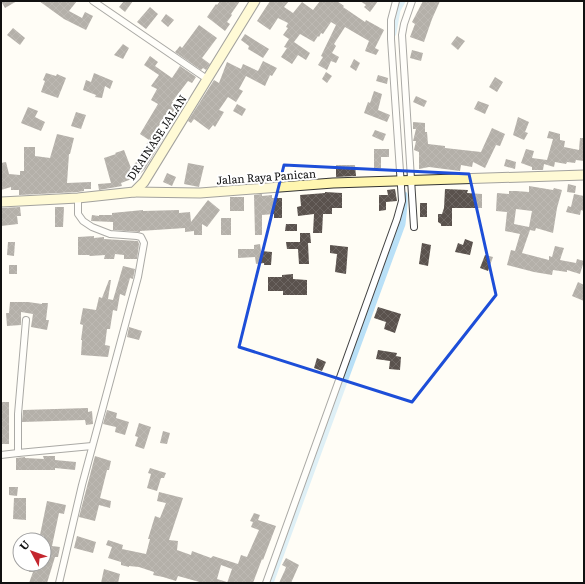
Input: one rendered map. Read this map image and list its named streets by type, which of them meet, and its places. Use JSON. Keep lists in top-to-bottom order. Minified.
{"streets":{"street":["DRAINASE JALAN","Jalan Raya Panican"]},"crossings":[["DRAINASE JALAN","Jalan Raya Panican"]],"north":"top left"}
